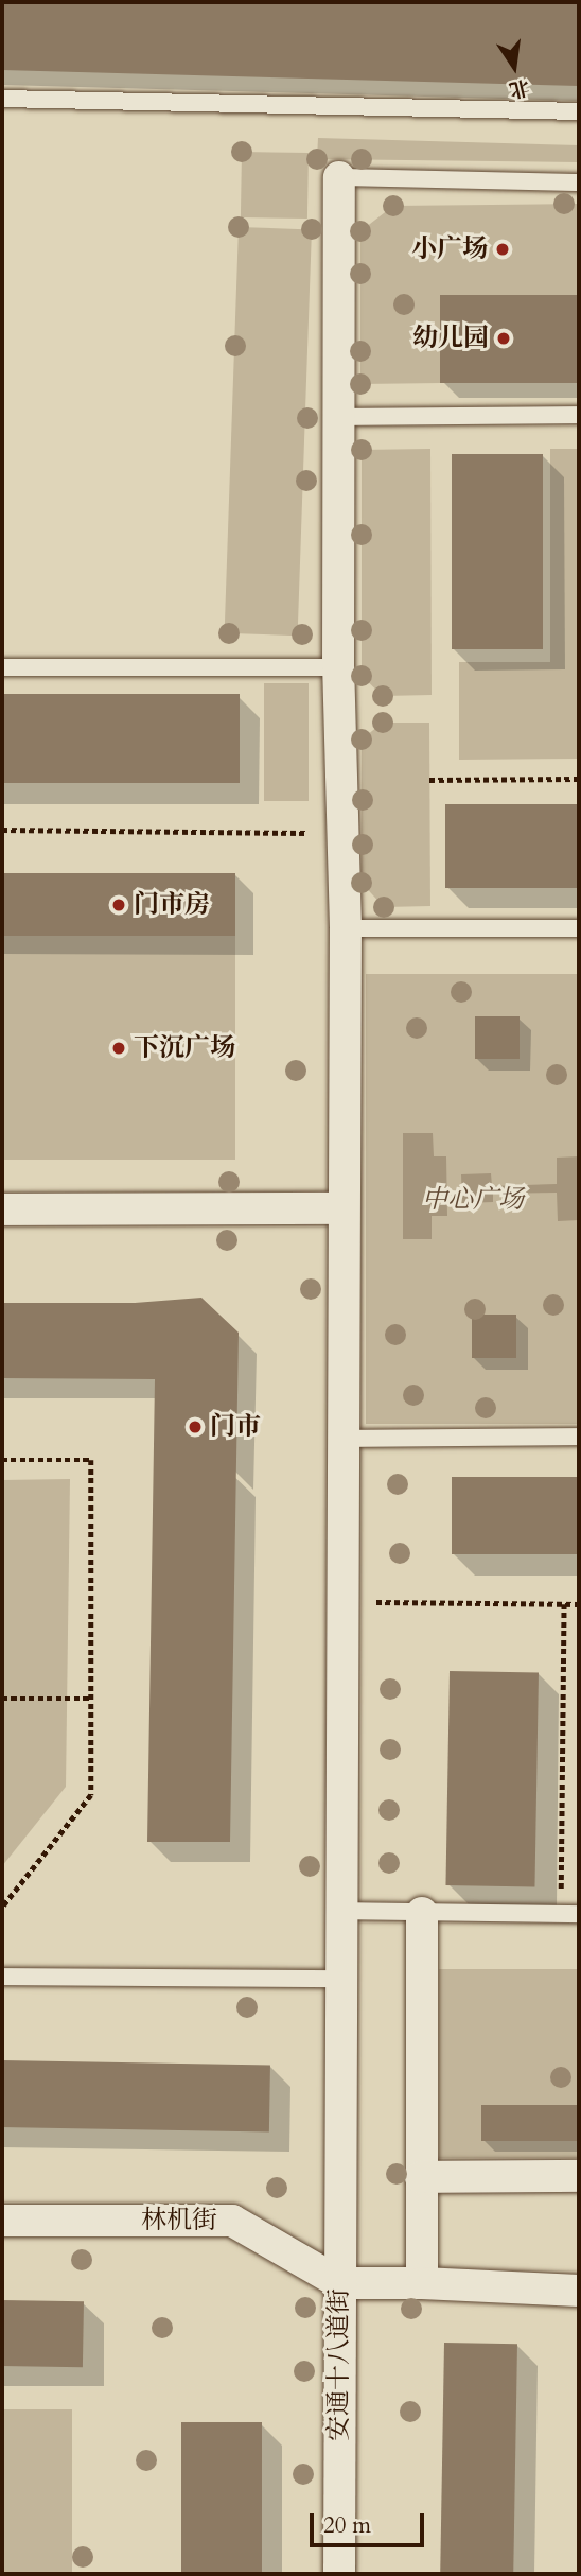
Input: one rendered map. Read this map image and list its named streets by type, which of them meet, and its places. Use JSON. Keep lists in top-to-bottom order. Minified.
{"streets":{"street":["林机街","安通十八道街"]},"crossings":[["林机街","安通十八道街"]],"parks":["中心广场"],"places":["小广场","幼儿园","门市房","下沉广场","门市"],"scale_bar":"20 m","north":"bottom"}
